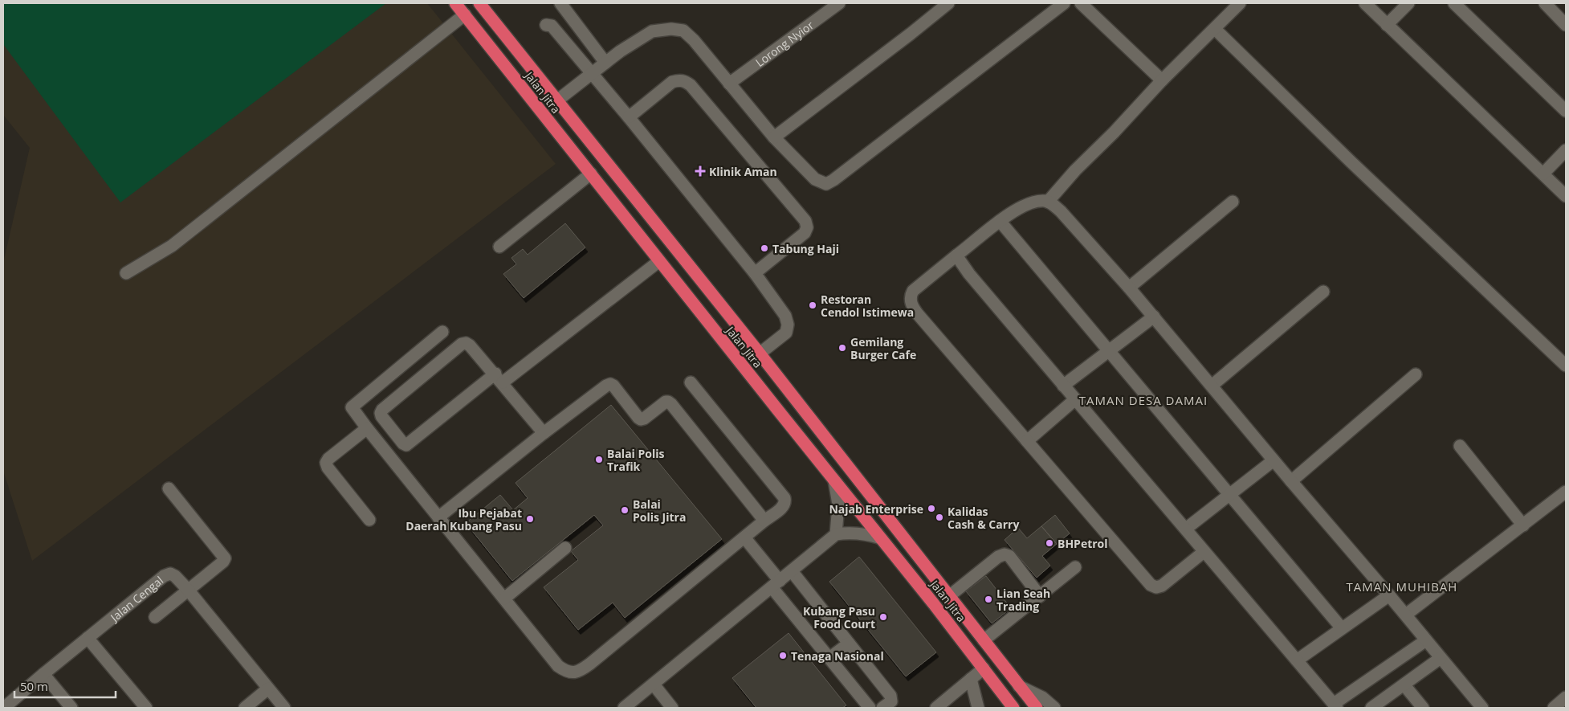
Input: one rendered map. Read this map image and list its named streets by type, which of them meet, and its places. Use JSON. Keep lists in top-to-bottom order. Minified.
{"streets":{"highway":["Jalan Jitra"],"street":["Lorong Nyior","Jalan Cengal"]},"districts":["TAMAN DESA DAMAI","TAMAN MUHIBAH"],"places":{"health":["Klinik Aman"],"other":["Tabung Haji","Restoran Cendol Istimewa","Gemilang Burger Cafe","Balai Polis Trafik","Najab Enterprise","Balai Polis Jitra","Kalidas Cash & Carry","Ibu Pejabat Daerah Kubang Pasu","BHPetrol","Lian Seah Trading","Kubang Pasu Food Court","Tenaga Nasional"]},"scale_bar":"50 m"}
